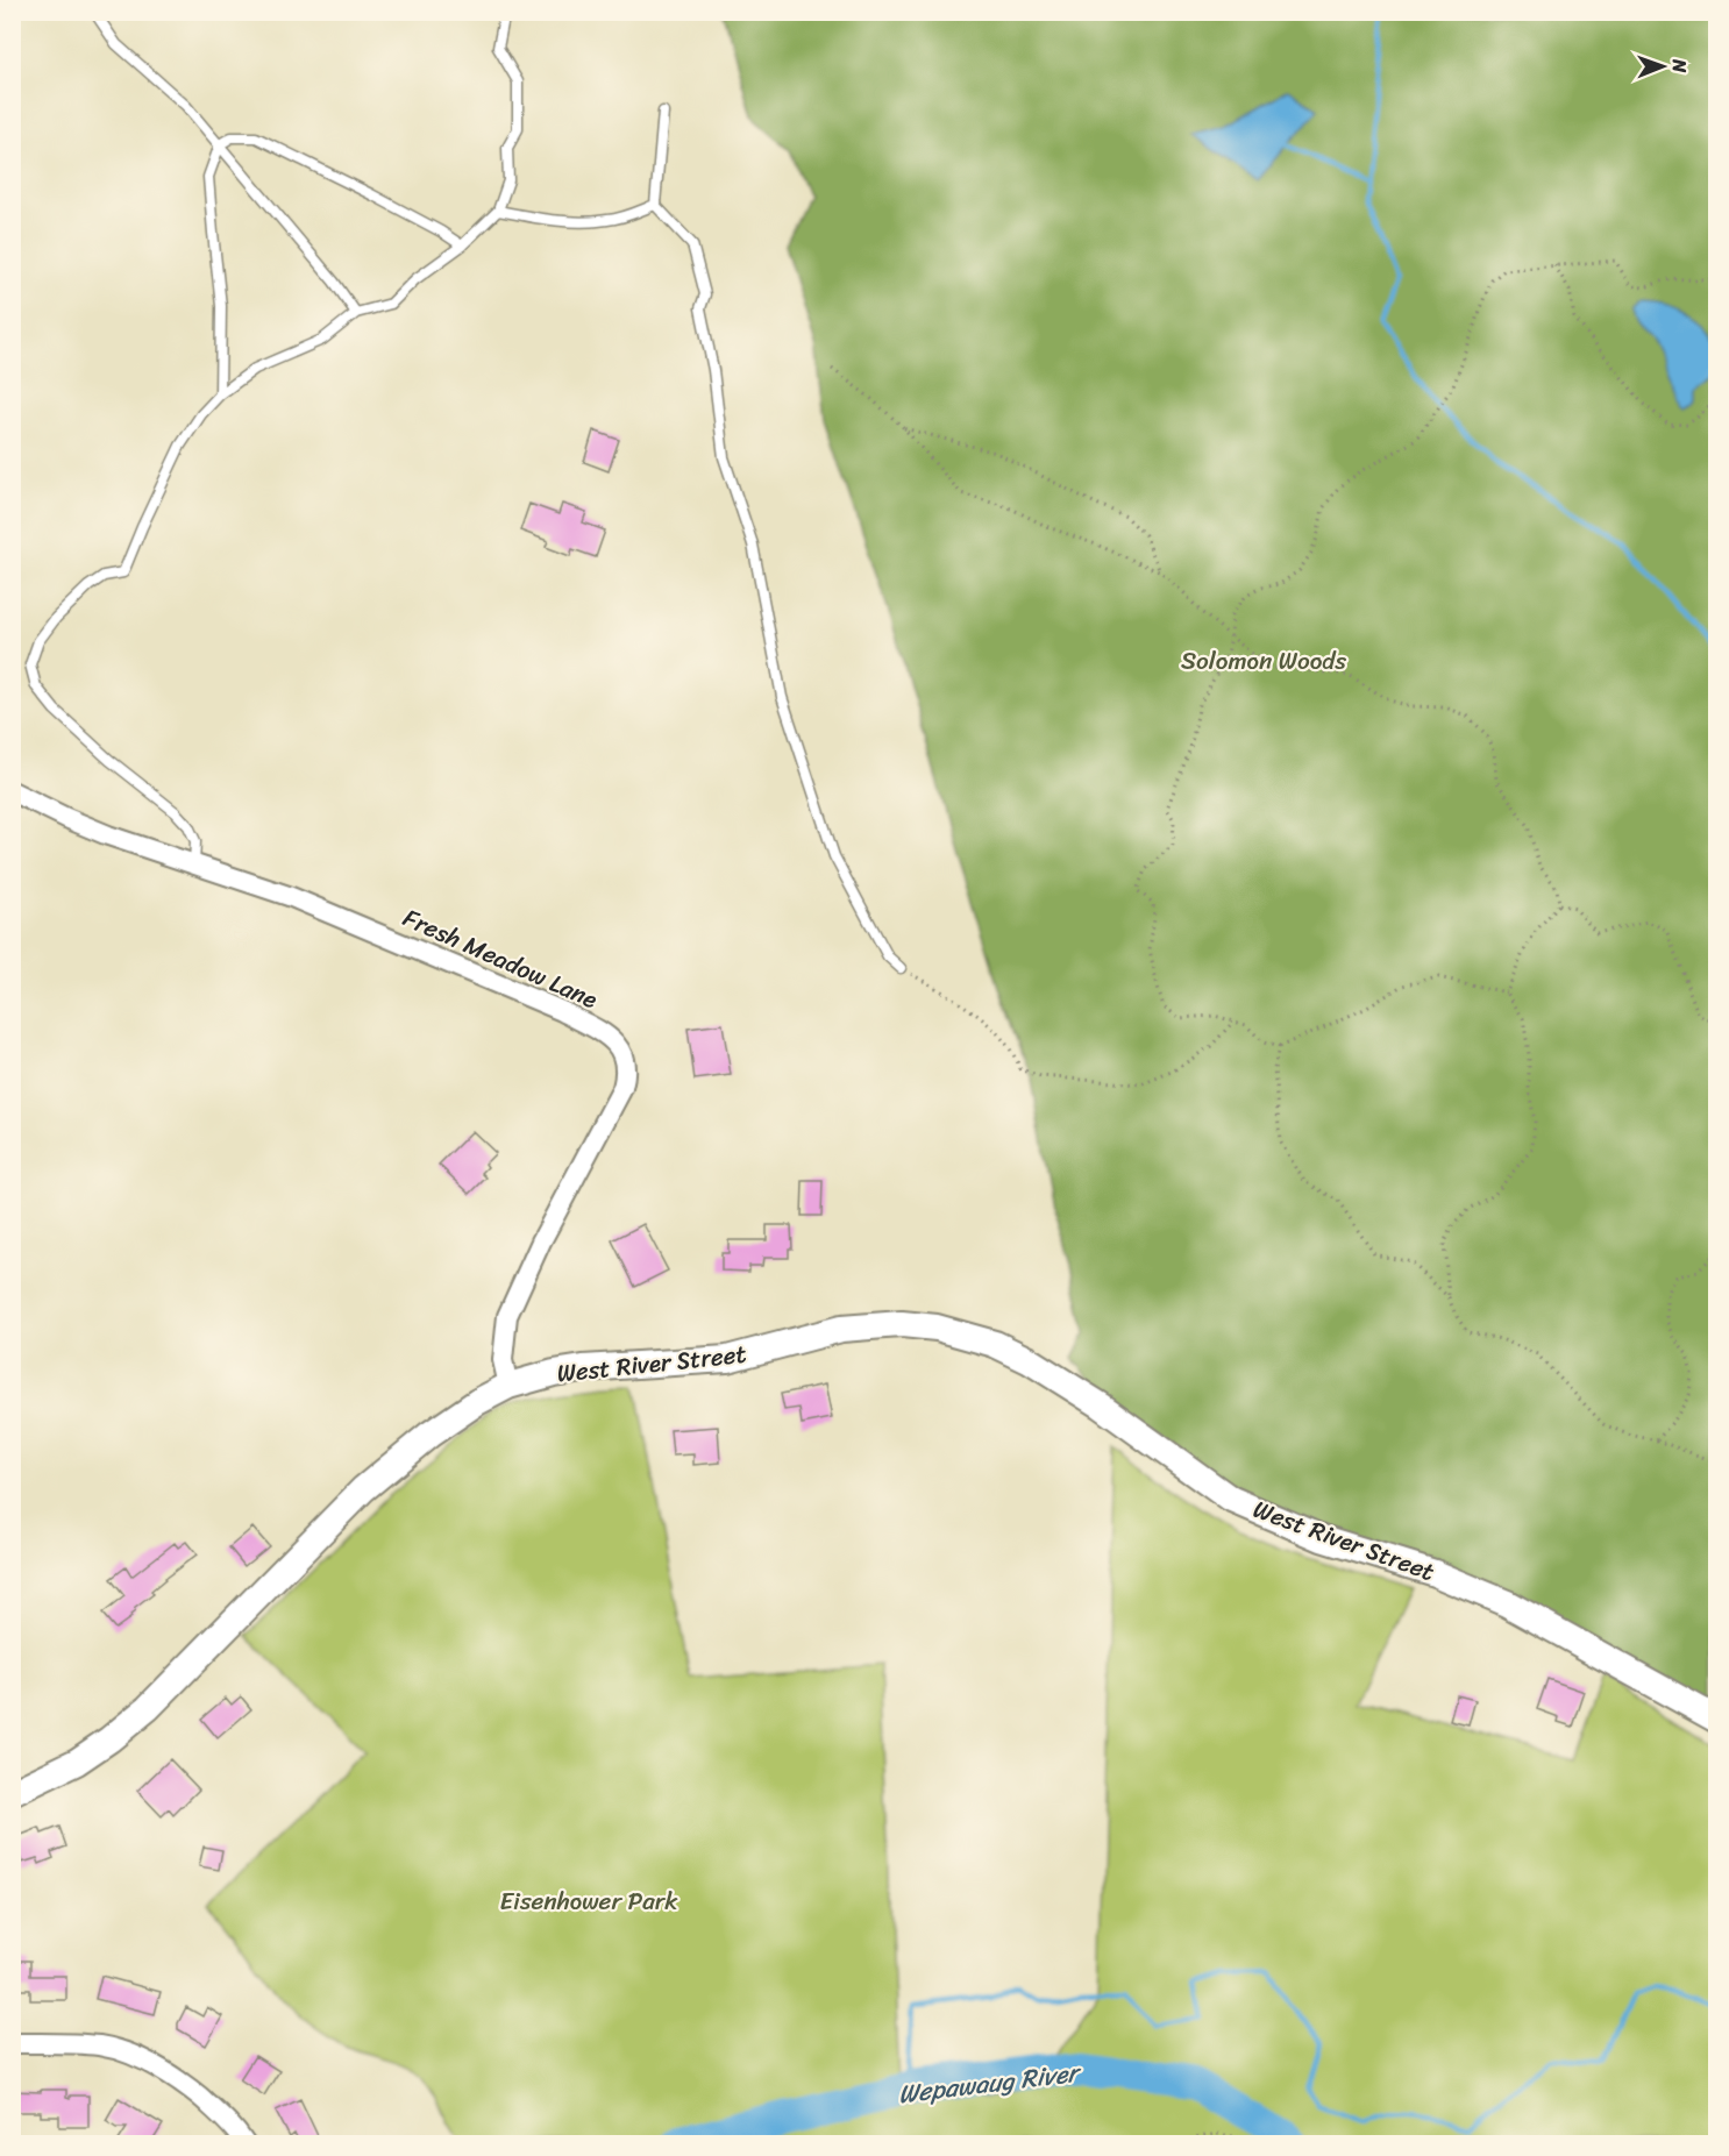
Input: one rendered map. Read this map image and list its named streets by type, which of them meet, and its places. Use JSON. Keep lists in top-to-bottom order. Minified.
{"streets":{"street":["Fresh Meadow Lane","West River Street"]},"crossings":[["Fresh Meadow Lane","West River Street"]],"water":["Wepawaug River"],"parks":["Solomon Woods","Eisenhower Park"],"north":"right"}
